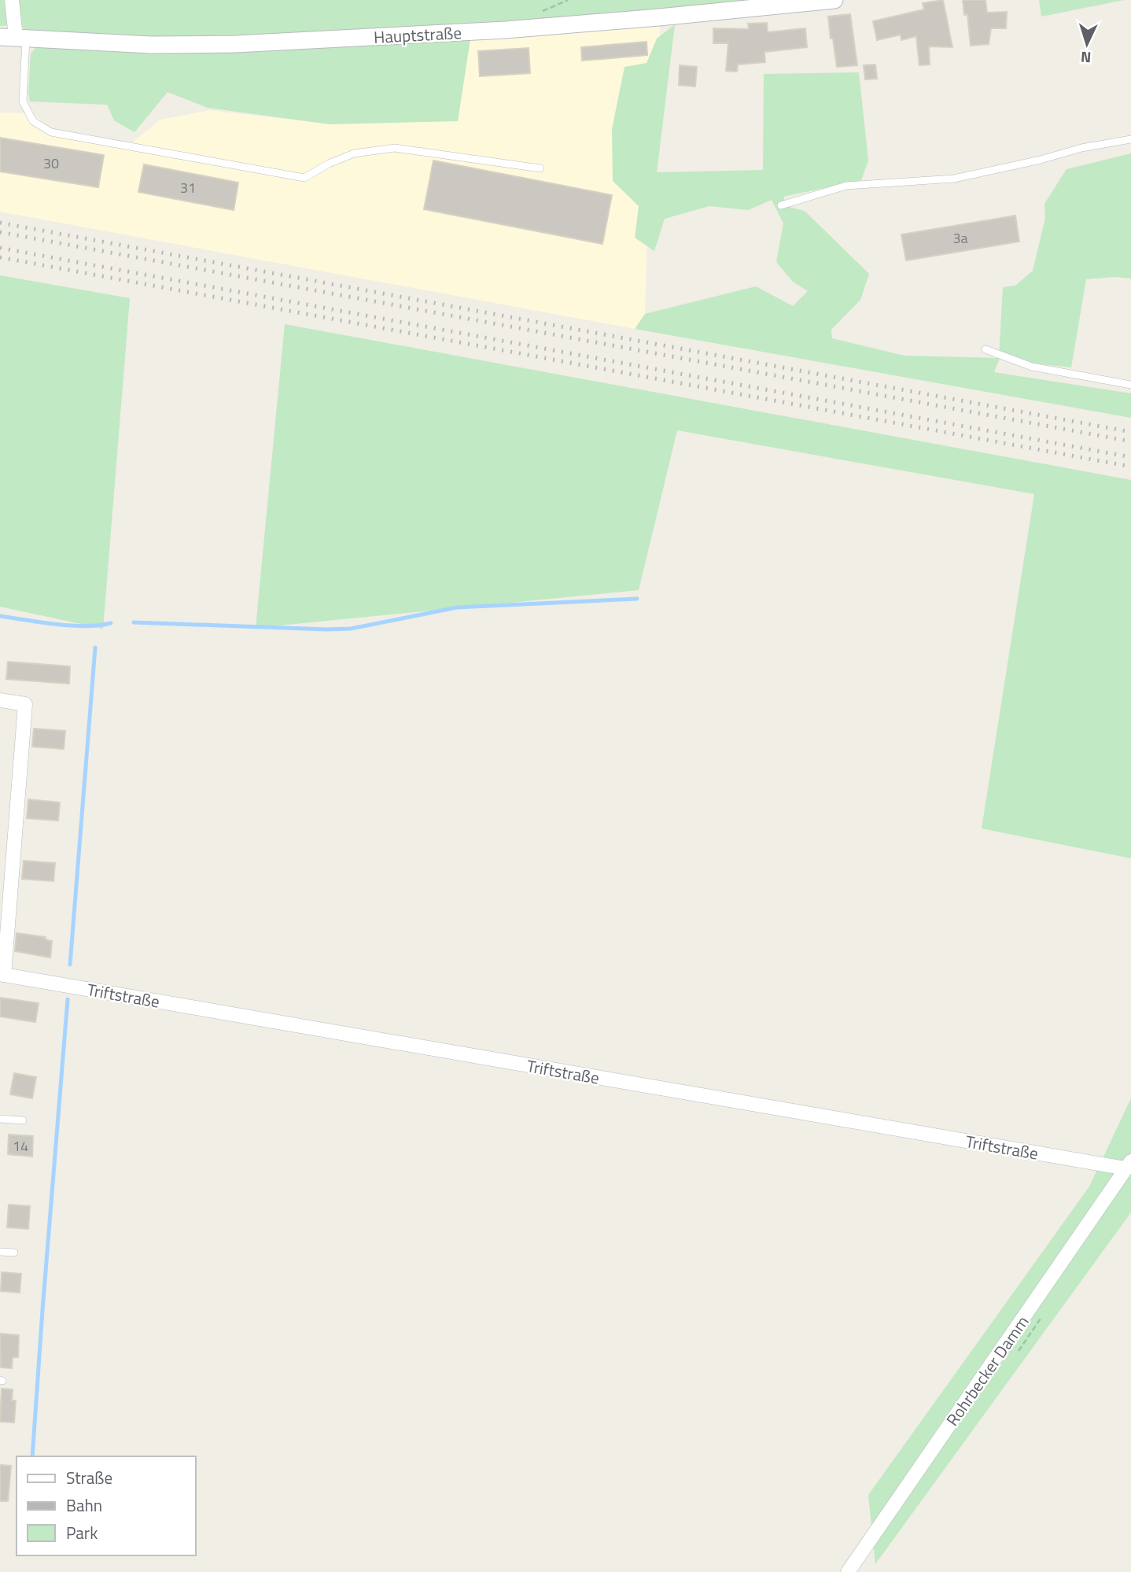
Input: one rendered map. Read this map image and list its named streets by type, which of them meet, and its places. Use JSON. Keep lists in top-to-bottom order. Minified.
{"streets":{"street":["Hauptstraße","Triftstraße","Rohrbecker Damm"]},"crossings":[["Triftstraße","Rohrbecker Damm"]],"house_numbers":["30","31","3a","14"],"legend":["Straße","Bahn","Park"],"north":"bottom"}
